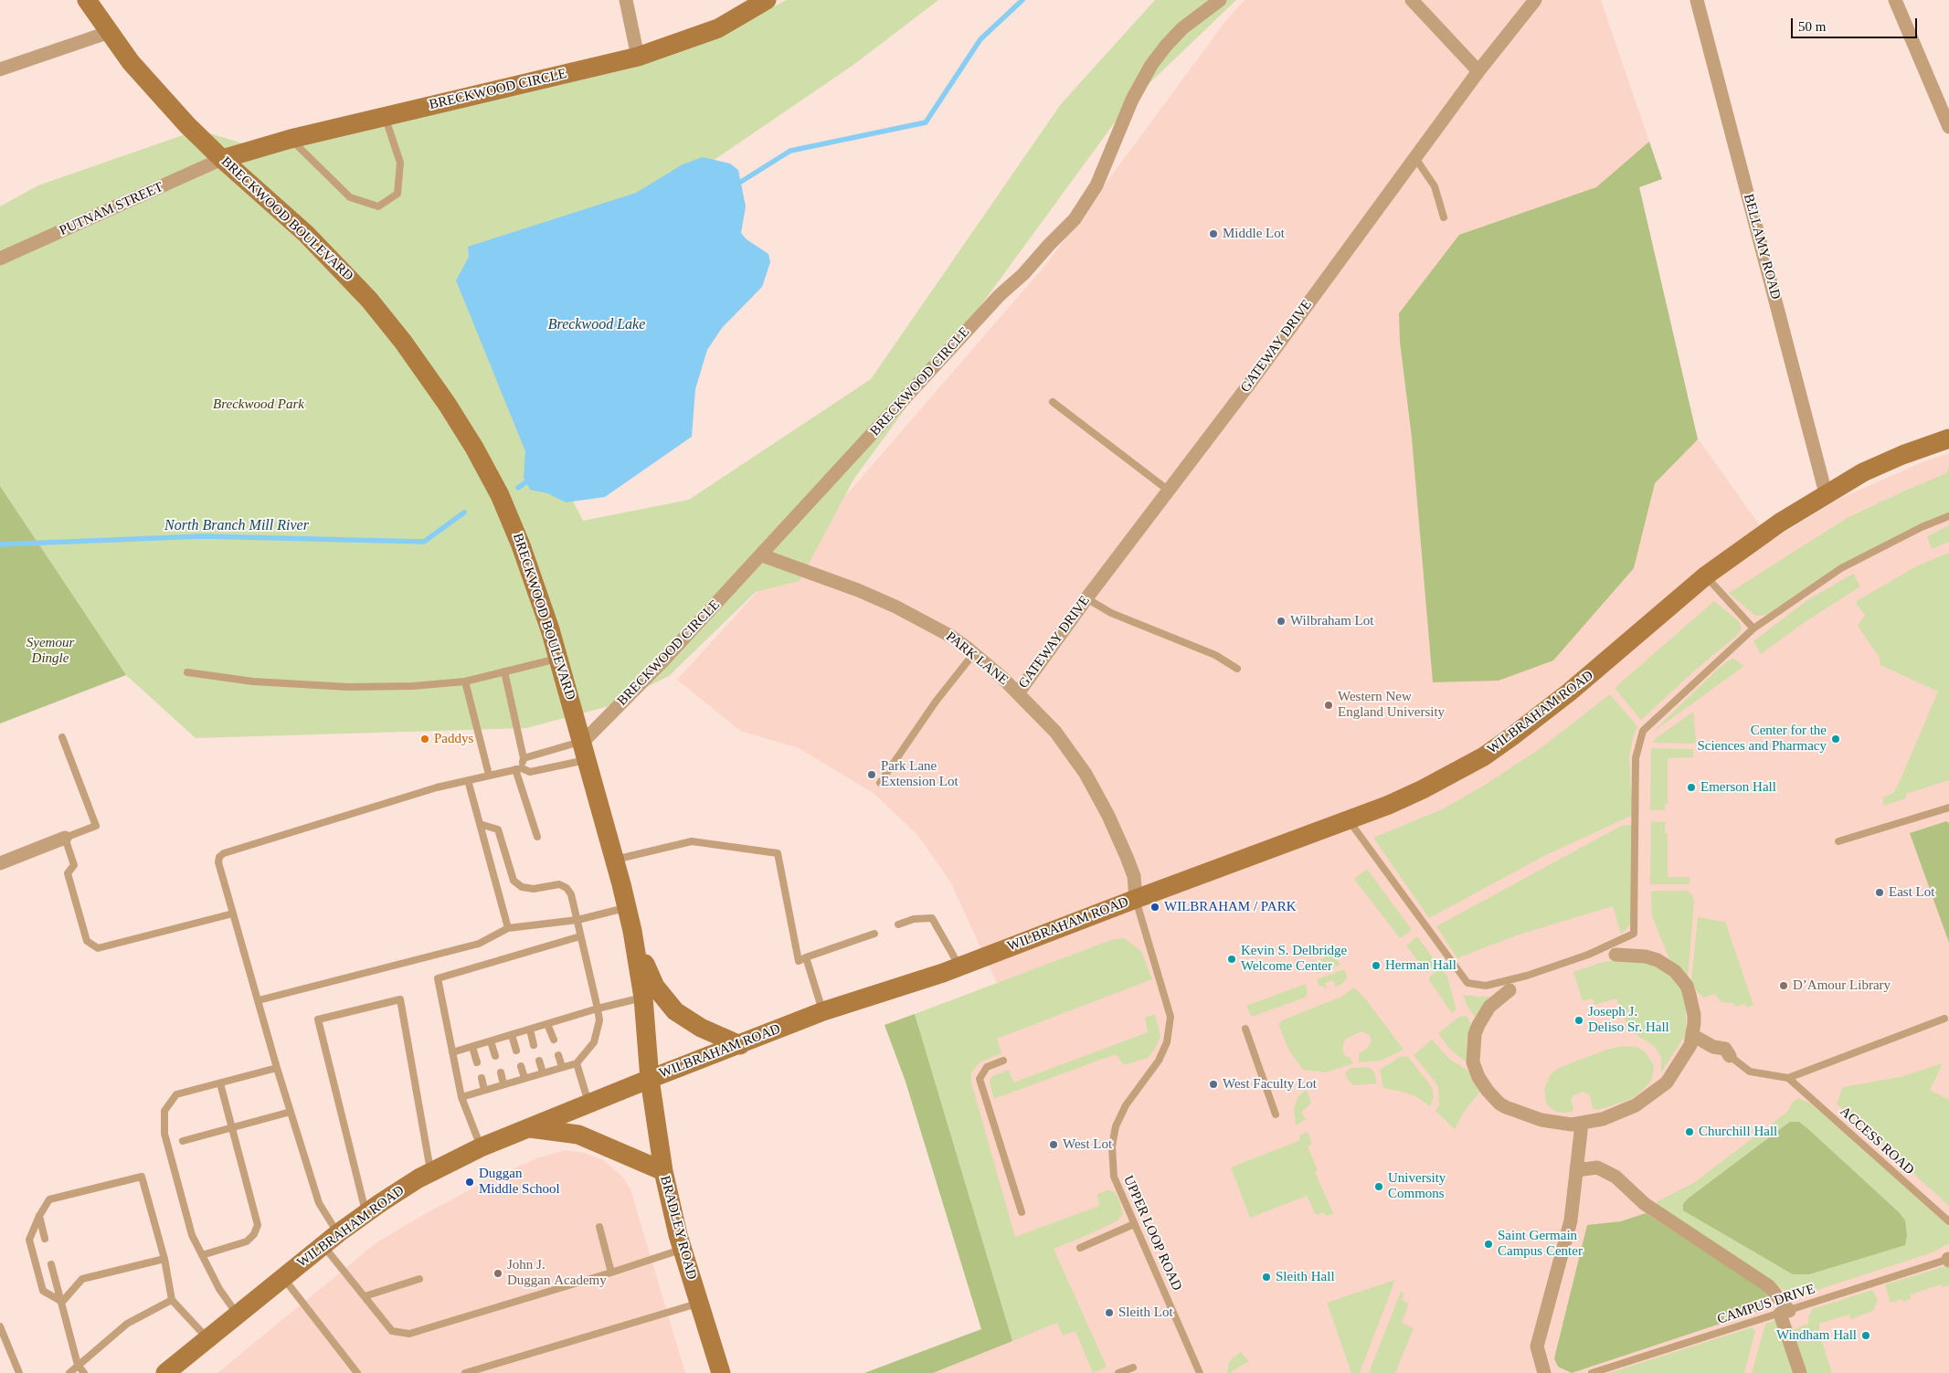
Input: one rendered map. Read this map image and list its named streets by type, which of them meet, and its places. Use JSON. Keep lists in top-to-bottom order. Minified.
{"streets":{"main road":["BRECKWOOD CIRCLE","BRECKWOOD BOULEVARD","WILBRAHAM ROAD","BRADLEY ROAD"],"street":["PUTNAM STREET","BELLAMY ROAD","GATEWAY DRIVE","PARK LANE"],"lane":["ACCESS ROAD","UPPER LOOP ROAD","CAMPUS DRIVE"]},"crossings":[["BRECKWOOD CIRCLE","PUTNAM STREET"],["BRECKWOOD CIRCLE","BRECKWOOD BOULEVARD"],["BRECKWOOD CIRCLE","PARK LANE"],["PUTNAM STREET","BRECKWOOD BOULEVARD"],["BRECKWOOD BOULEVARD","WILBRAHAM ROAD"],["BRECKWOOD BOULEVARD","BRADLEY ROAD"],["BELLAMY ROAD","WILBRAHAM ROAD"],["GATEWAY DRIVE","PARK LANE"],["PARK LANE","WILBRAHAM ROAD"],["PARK LANE","UPPER LOOP ROAD"],["WILBRAHAM ROAD","BRADLEY ROAD"],["WILBRAHAM ROAD","UPPER LOOP ROAD"]],"water":["Breckwood Lake","North Branch Mill River"],"parks":["Breckwood Park","Syemour Dingle"],"places":["Middle Lot","Wilbraham Lot","Western New England University","Paddys","Center for the Sciences and Pharmacy","Park Lane Extension Lot","Emerson Hall","East Lot","WILBRAHAM / PARK","Kevin S. Delbridge Welcome Center","Herman Hall","D’Amour Library","Joseph J. Deliso Sr. Hall","West Faculty Lot","Churchill Hall","West Lot","Duggan Middle School","University Commons","Saint Germain Campus Center","John J. Duggan Academy","Sleith Hall","Sleith Lot","Windham Hall"],"scale_bar":"50 m"}
